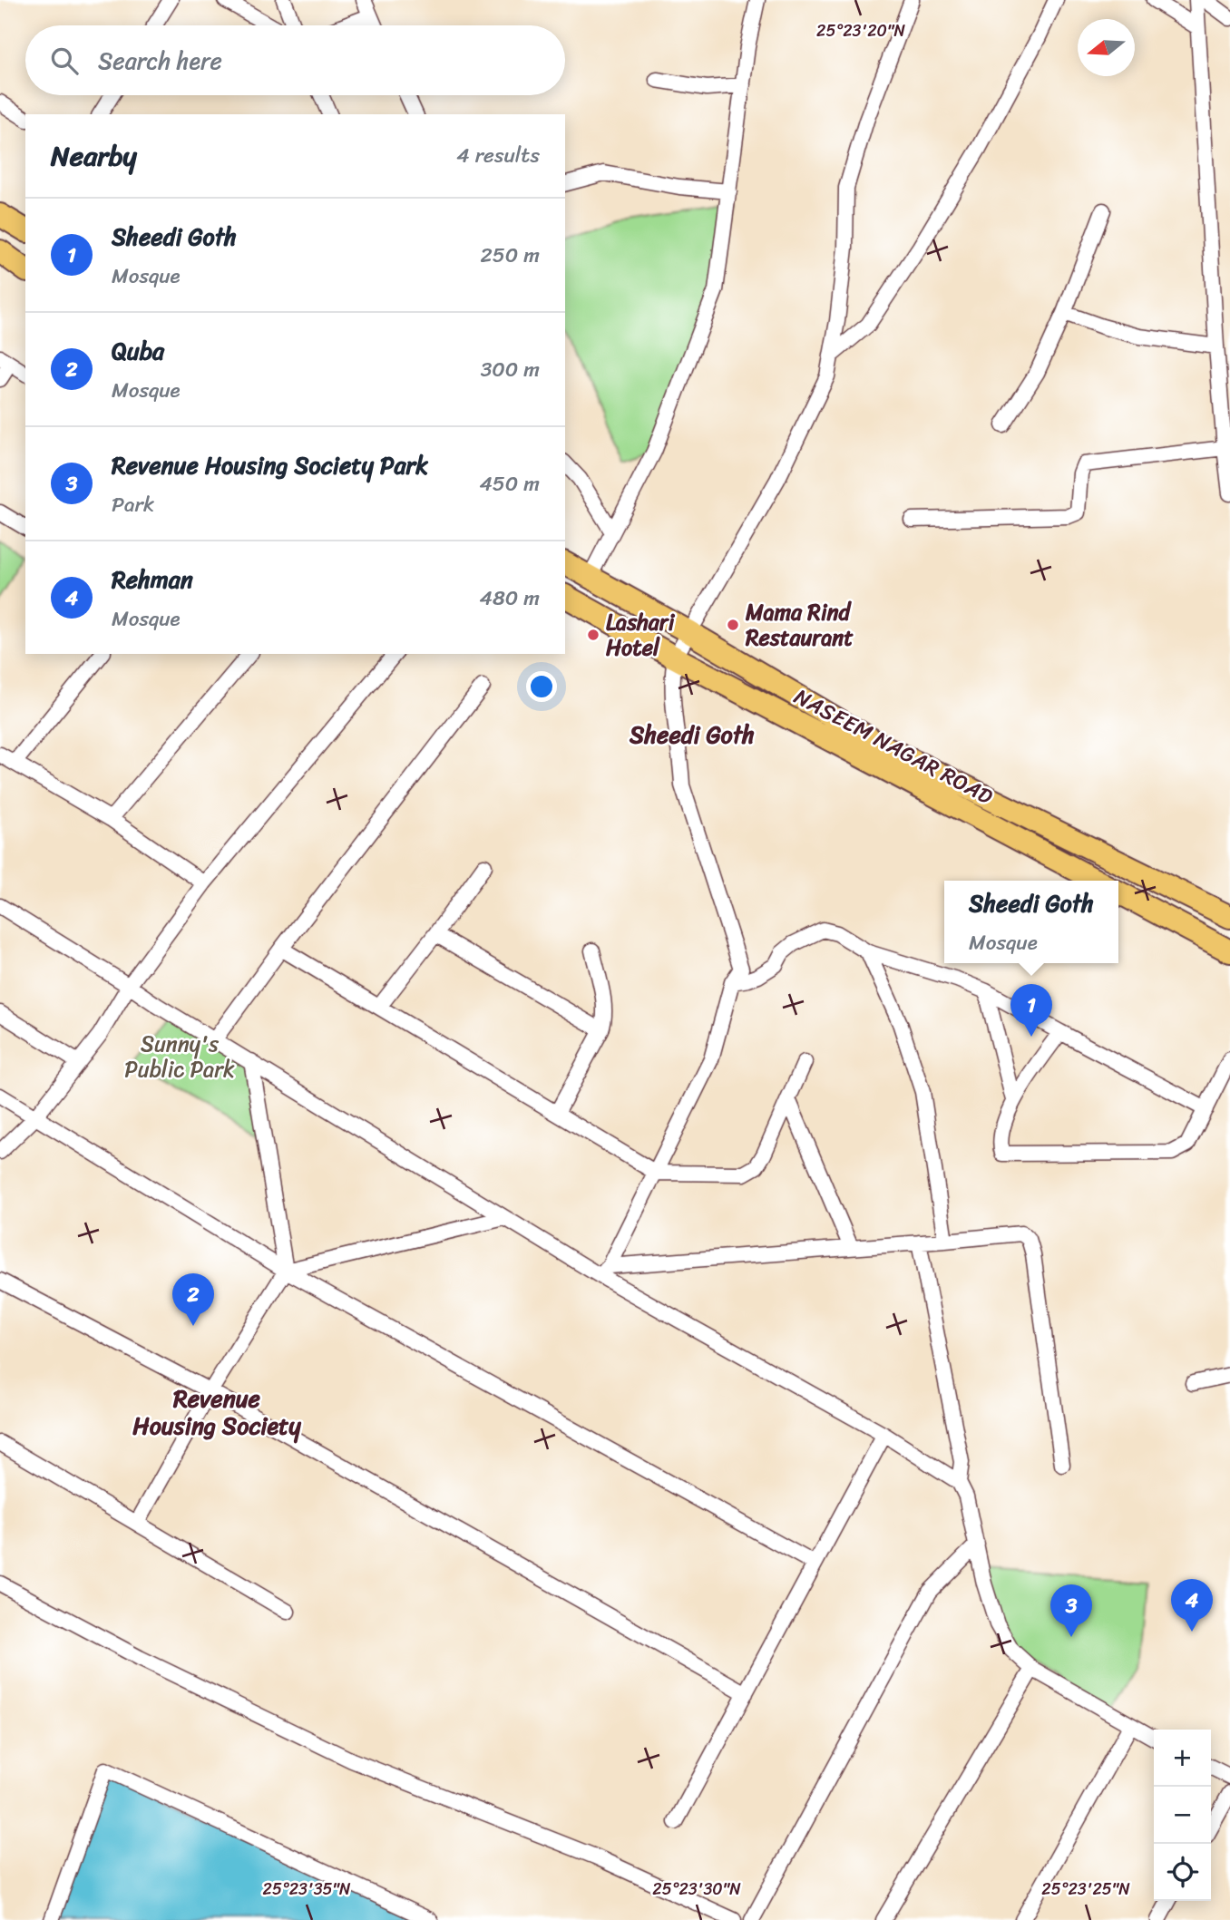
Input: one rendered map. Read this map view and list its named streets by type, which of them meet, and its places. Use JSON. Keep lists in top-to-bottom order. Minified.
{"streets":{"main road":["NASEEM NAGAR ROAD"]},"districts":["Sheedi Goth","Revenue Housing Society"],"parks":["Sunny's Public Park"],"places":["Mama Rind Restaurant","Lashari Hotel"],"north":"left","page":{"search":"Search here","heading":["Nearby","4 results"],"list":[{"mark":"1","name":"Sheedi Goth","note":"Mosque","value":"250 m"},{"mark":"2","name":"Quba","note":"Mosque","value":"300 m"},{"mark":"3","name":"Revenue Housing Society Park","note":"Park","value":"450 m"},{"mark":"4","name":"Rehman","note":"Mosque","value":"480 m"}],"popup":["Sheedi Goth","Mosque"],"pins":["1","2","4","3"],"map_buttons":["+","−"]},"coordinates":["25°23'20\"N","25°23'35\"N","25°23'30\"N","25°23'25\"N"]}
